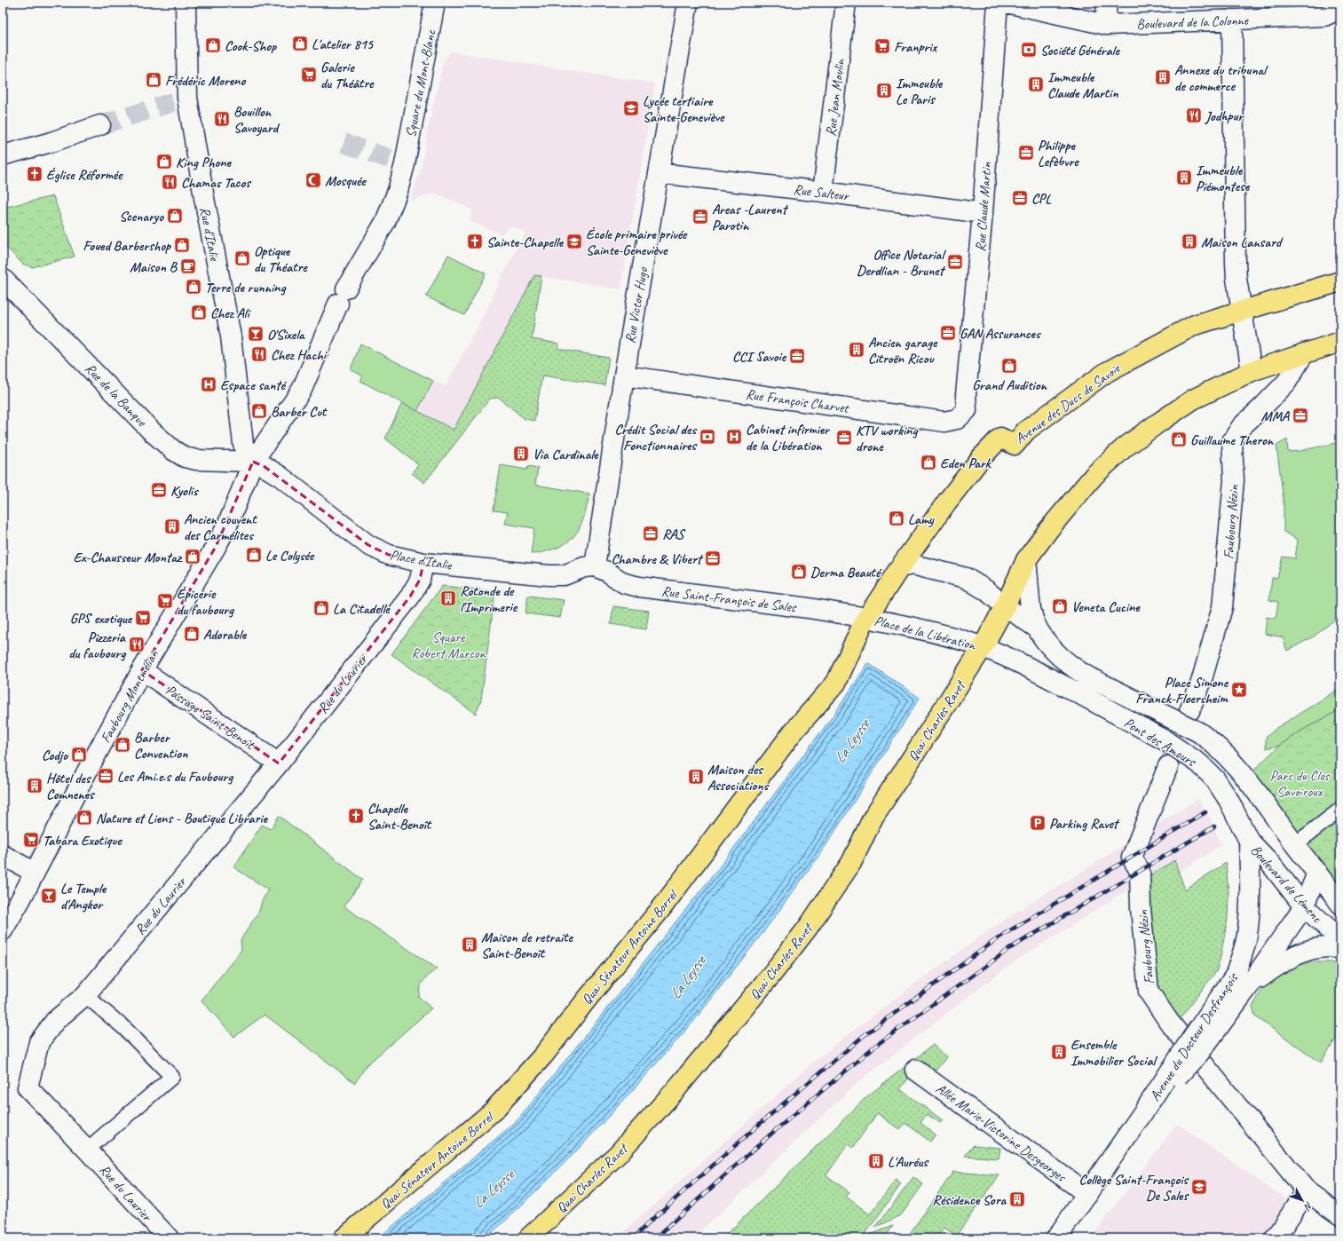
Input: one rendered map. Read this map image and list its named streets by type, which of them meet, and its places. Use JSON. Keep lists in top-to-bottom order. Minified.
{"streets":{"main road":["Avenue des Ducs de Savoie","Quai Charles Ravet","Quai Sénateur Antoine Borrel"],"street":["Boulevard de la Colonne","Square du Mont-Blanc","Rue Jean Moulin","Rue Salteur","Rue Claude Martin","Rue d'Italie","Rue Victor Hugo","Rue de la Banque","Rue François Charvet","Faubourg Nézin","Place d'Italie","Rue Saint-François de Sales","Place de la Libération","Rue du Laurier","Faubourg Montmélian","Passage Saint-Benoît","Pont des Amours","Boulevard de Lémenc","Avenue du Docteur Desfrançois","Allée Marie-Victorine Desgeorges"]},"crossings":[["Square du Mont-Blanc","Faubourg Montmélian"],["Rue Jean Moulin","Rue Salteur"],["Rue Salteur","Rue Claude Martin"],["Rue Salteur","Rue Victor Hugo"],["Rue Claude Martin","Rue François Charvet"],["Rue d'Italie","Rue de la Banque"],["Rue d'Italie","Place d'Italie"],["Rue d'Italie","Faubourg Montmélian"],["Rue Victor Hugo","Rue François Charvet"],["Rue Victor Hugo","Place d'Italie"],["Rue Victor Hugo","Rue Saint-François de Sales"],["Rue de la Banque","Place d'Italie"],["Rue de la Banque","Faubourg Montmélian"],["Avenue des Ducs de Savoie","Rue Saint-François de Sales"],["Avenue des Ducs de Savoie","Place de la Libération"],["Avenue des Ducs de Savoie","Quai Sénateur Antoine Borrel"],["Place d'Italie","Rue Saint-François de Sales"],["Place d'Italie","Rue du Laurier"],["Place d'Italie","Faubourg Montmélian"],["Rue Saint-François de Sales","Place de la Libération"],["Rue Saint-François de Sales","Quai Sénateur Antoine Borrel"],["Place de la Libération","Quai Charles Ravet"],["Place de la Libération","Pont des Amours"],["Place de la Libération","Quai Sénateur Antoine Borrel"],["Rue du Laurier","Passage Saint-Benoît"],["Faubourg Montmélian","Passage Saint-Benoît"],["Quai Charles Ravet","Pont des Amours"],["Pont des Amours","Boulevard de Lémenc"],["Pont des Amours","Avenue du Docteur Desfrançois"],["Boulevard de Lémenc","Avenue du Docteur Desfrançois"],["Avenue du Docteur Desfrançois","Allée Marie-Victorine Desgeorges"]],"water":["La Leysse"],"parks":["Square Robert Marcon","Parc du Clos Savoiroux"],"places":{"shop":["L'atelier 815","Cook-Shop","Frédéric Moreno","King Phone","Scenaryo","Foued Barbershop","Optique du Théatre","Terre de running","Chez Ali","Grand Audition","Barber Cut","Guillaume Theron","Eden Park","Lamy","Le Colysée","Ex-Chausseur Montaz","Derma Beauté","Veneta Cucine","La Citadelle","Adorable","Barber Convention","Codjo","Nature et Liens - Boutique Librarie"],"supermarket":["Franprix","Galerie du Théâtre","Épicerie du faubourg","GPS exotique","Tabara Exotique"],"bank":["Société Générale","Crédit Social des Fonctionnaires"],"building":["Annexe du tribunal de commerce","Immeuble Claude Martin","Immeuble Le Paris","Immeuble Piémontese","Maison Lansard","Ancien garage Citroën Ricou","Via Cardinale","Ancien couvent des Carmélites","Rotonde de l'Imprimerie","Maison des Associations","Hôtel des Comnenes","Maison de retraite Saint-Benoît","Ensemble Immobilier Social","L'Auréus","Résidence Sora"],"school or university":["Lycée tertiaire Sainte-Geneviève","École primaire privée Sainte-Geneviève","Collège Saint-François De Sales"],"restaurant":["Jodhpur","Bouillon Savoyard","Chamas Tacos","Chez Hachi","Pizzeria du faubourg"],"office":["Philippe Lefèbvre","CPL","Areas -Laurent Parotin","Office Notarial Derdlian - Brunet","GAN Assurances","CCI Savoie","MMA","KTV working drone","Kyolis","RAS","Chambre & Vibert","Les Ami.e.s du Faubourg"],"church":["Église Réformée","Sainte-Chapelle","Chapelle Saint-Benoît"],"mosque":["Mosquée"],"cafe":["Maison B"],"bar":["O'Sixela","Le Temple d'Angkor"],"hospital":["Espace santé","Cabinet infirmier de la Libération"],"place":["Place Simone Franck-Floersheim"],"parking":["Parking Ravet"]},"north":"bottom right"}
